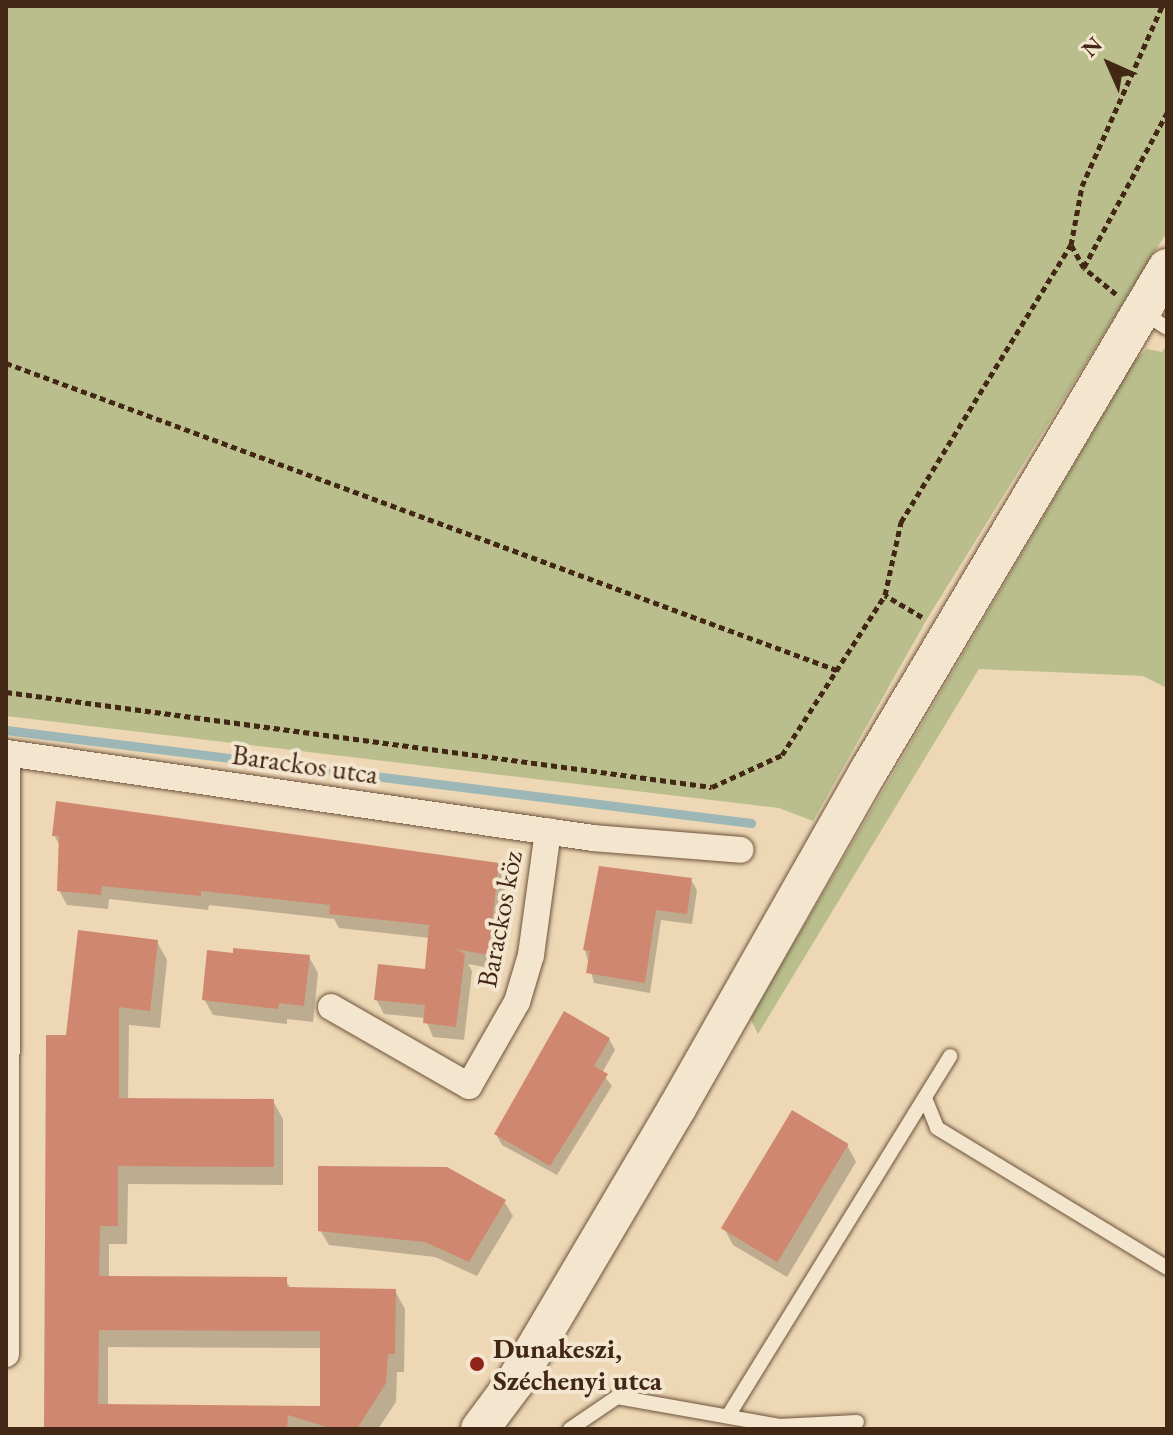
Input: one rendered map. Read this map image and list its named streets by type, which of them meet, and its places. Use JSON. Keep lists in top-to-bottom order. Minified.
{"streets":{"street":["Barackos utca","Barackos köz"]},"crossings":[["Barackos utca","Barackos köz"]],"places":["Dunakeszi, Széchenyi utca"],"north":"top left"}
